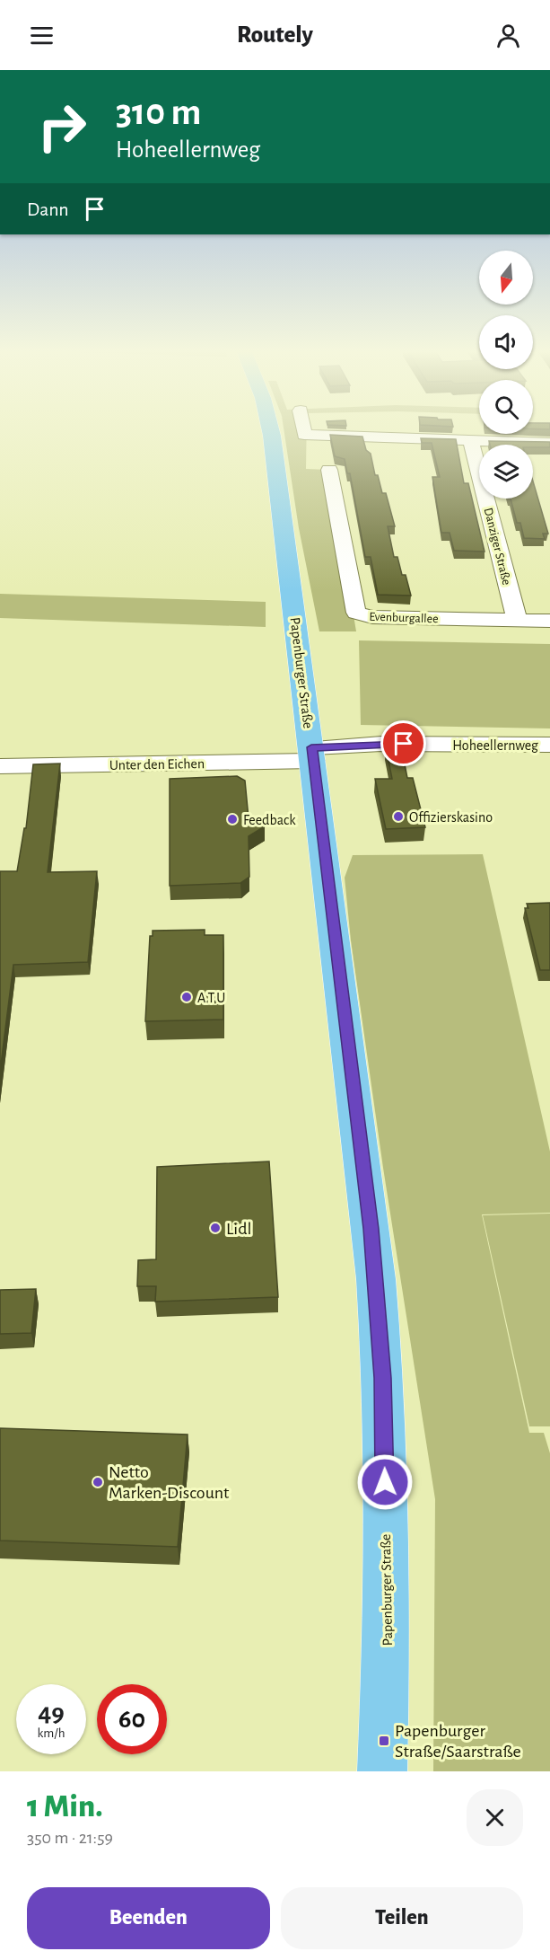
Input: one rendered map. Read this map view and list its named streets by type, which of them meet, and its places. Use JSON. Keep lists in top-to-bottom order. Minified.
{"streets":{"main road":["Papenburger Straße"],"street":["Danziger Straße","Evenburgallee","Hoheellernweg","Unter den Eichen"]},"crossings":[["Danziger Straße","Evenburgallee"],["Papenburger Straße","Hoheellernweg"],["Papenburger Straße","Unter den Eichen"],["Hoheellernweg","Unter den Eichen"]],"places":{"other":["Offizierskasino","Feedback","A.T.U","Lidl","Netto Marken-Discount"],"transit":["Papenburger Straße/Saarstraße"]},"north":"bottom","page":{"header":"Routely","turn":["310 m","Hoheellernweg"],"then":"Dann","speed":"49 km/h","limit":"60","heading":["1 Min.","350 m · 21:59"],"buttons":["Beenden","Teilen"]}}
